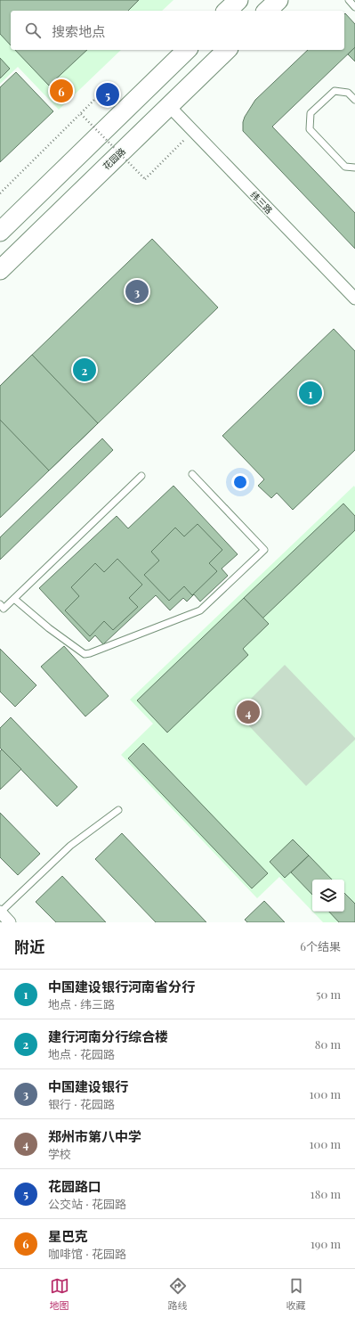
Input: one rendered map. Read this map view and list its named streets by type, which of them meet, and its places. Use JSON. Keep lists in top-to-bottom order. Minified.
{"streets":{"main road":["花园路"],"street":["纬三路"]},"crossings":[["花园路","纬三路"]],"page":{"search":"搜索地点","pins":["6","5","3","2","1","4"],"heading":["附近","6个结果"],"list":[{"mark":"1","name":"中国建设银行河南省分行","note":"地点 · 纬三路","value":"50 m"},{"mark":"2","name":"建行河南分行综合楼","note":"地点 · 花园路","value":"80 m"},{"mark":"3","name":"中国建设银行","note":"银行 · 花园路","value":"100 m"},{"mark":"4","name":"郑州市第八中学","note":"学校","value":"100 m"},{"mark":"5","name":"花园路口","note":"公交站 · 花园路","value":"180 m"},{"mark":"6","name":"星巴克","note":"咖啡馆 · 花园路","value":"190 m"}],"nav":["地图","路线","收藏"]}}
